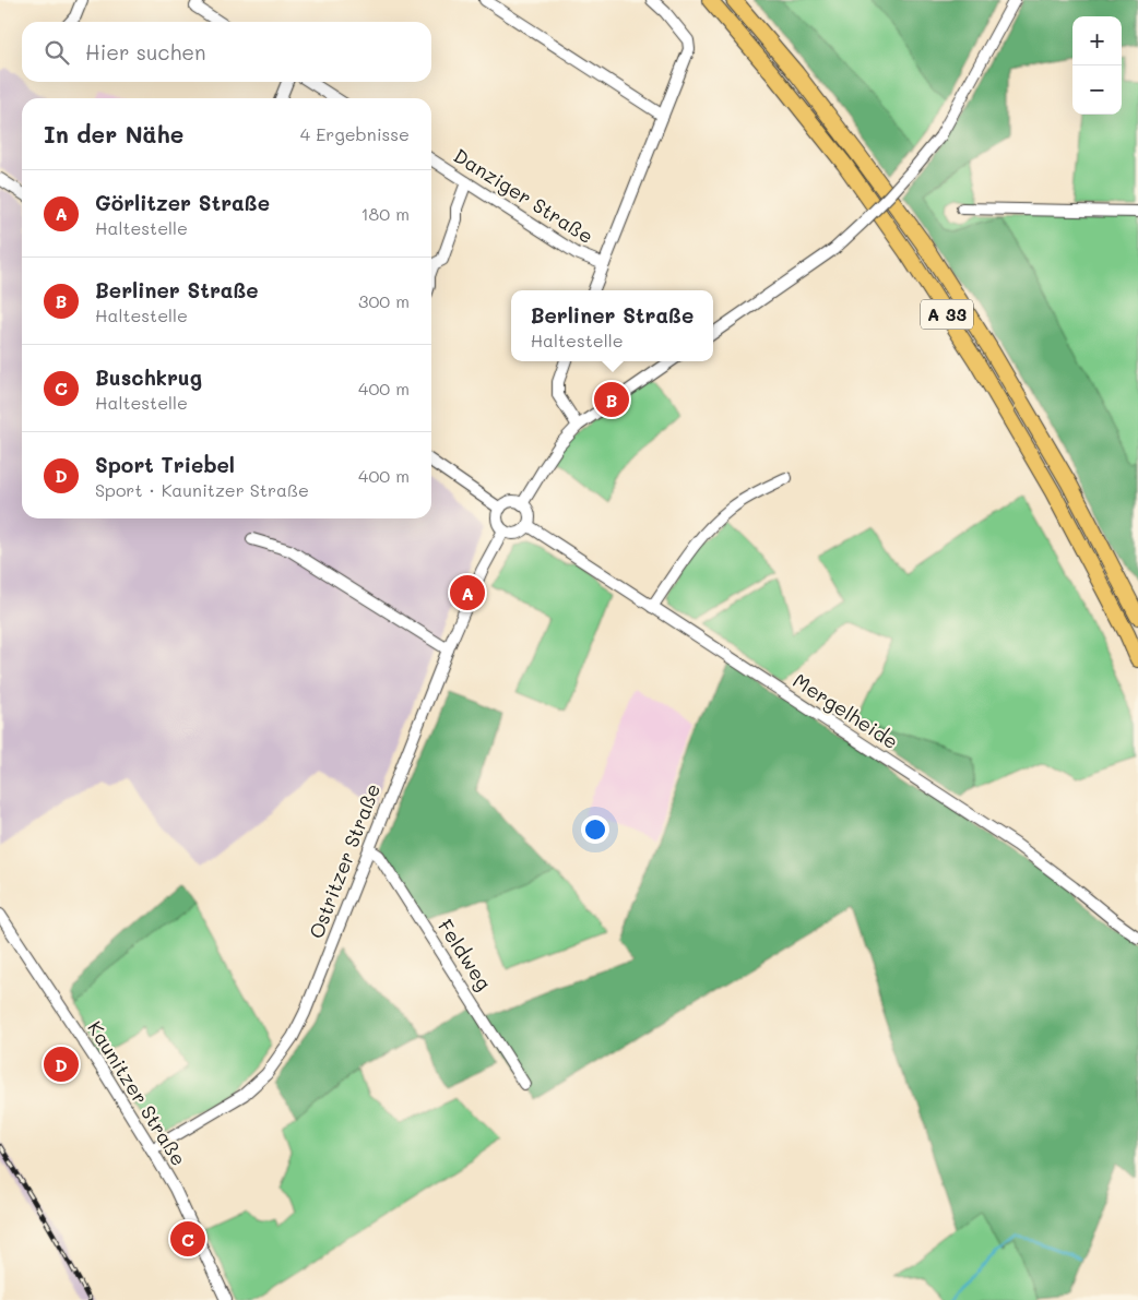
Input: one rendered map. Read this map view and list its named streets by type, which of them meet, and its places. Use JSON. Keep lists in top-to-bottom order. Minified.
{"streets":{"highway":["A 33"],"street":["Danziger Straße","Mergelheide","Ostritzer Straße","Feldweg","Kaunitzer Straße"]},"crossings":[["Mergelheide","Ostritzer Straße"],["Ostritzer Straße","Feldweg"],["Ostritzer Straße","Kaunitzer Straße"]],"page":{"map_buttons":["+","−"],"search":"Hier suchen","heading":["In der Nähe","4 Ergebnisse"],"list":[{"mark":"A","name":"Görlitzer Straße","note":"Haltestelle","value":"180 m"},{"mark":"B","name":"Berliner Straße","note":"Haltestelle","value":"300 m"},{"mark":"C","name":"Buschkrug","note":"Haltestelle","value":"400 m"},{"mark":"D","name":"Sport Triebel","note":"Sport · Kaunitzer Straße","value":"400 m"}],"popup":["Berliner Straße","Haltestelle"],"pins":["B","A","D","C"]}}
